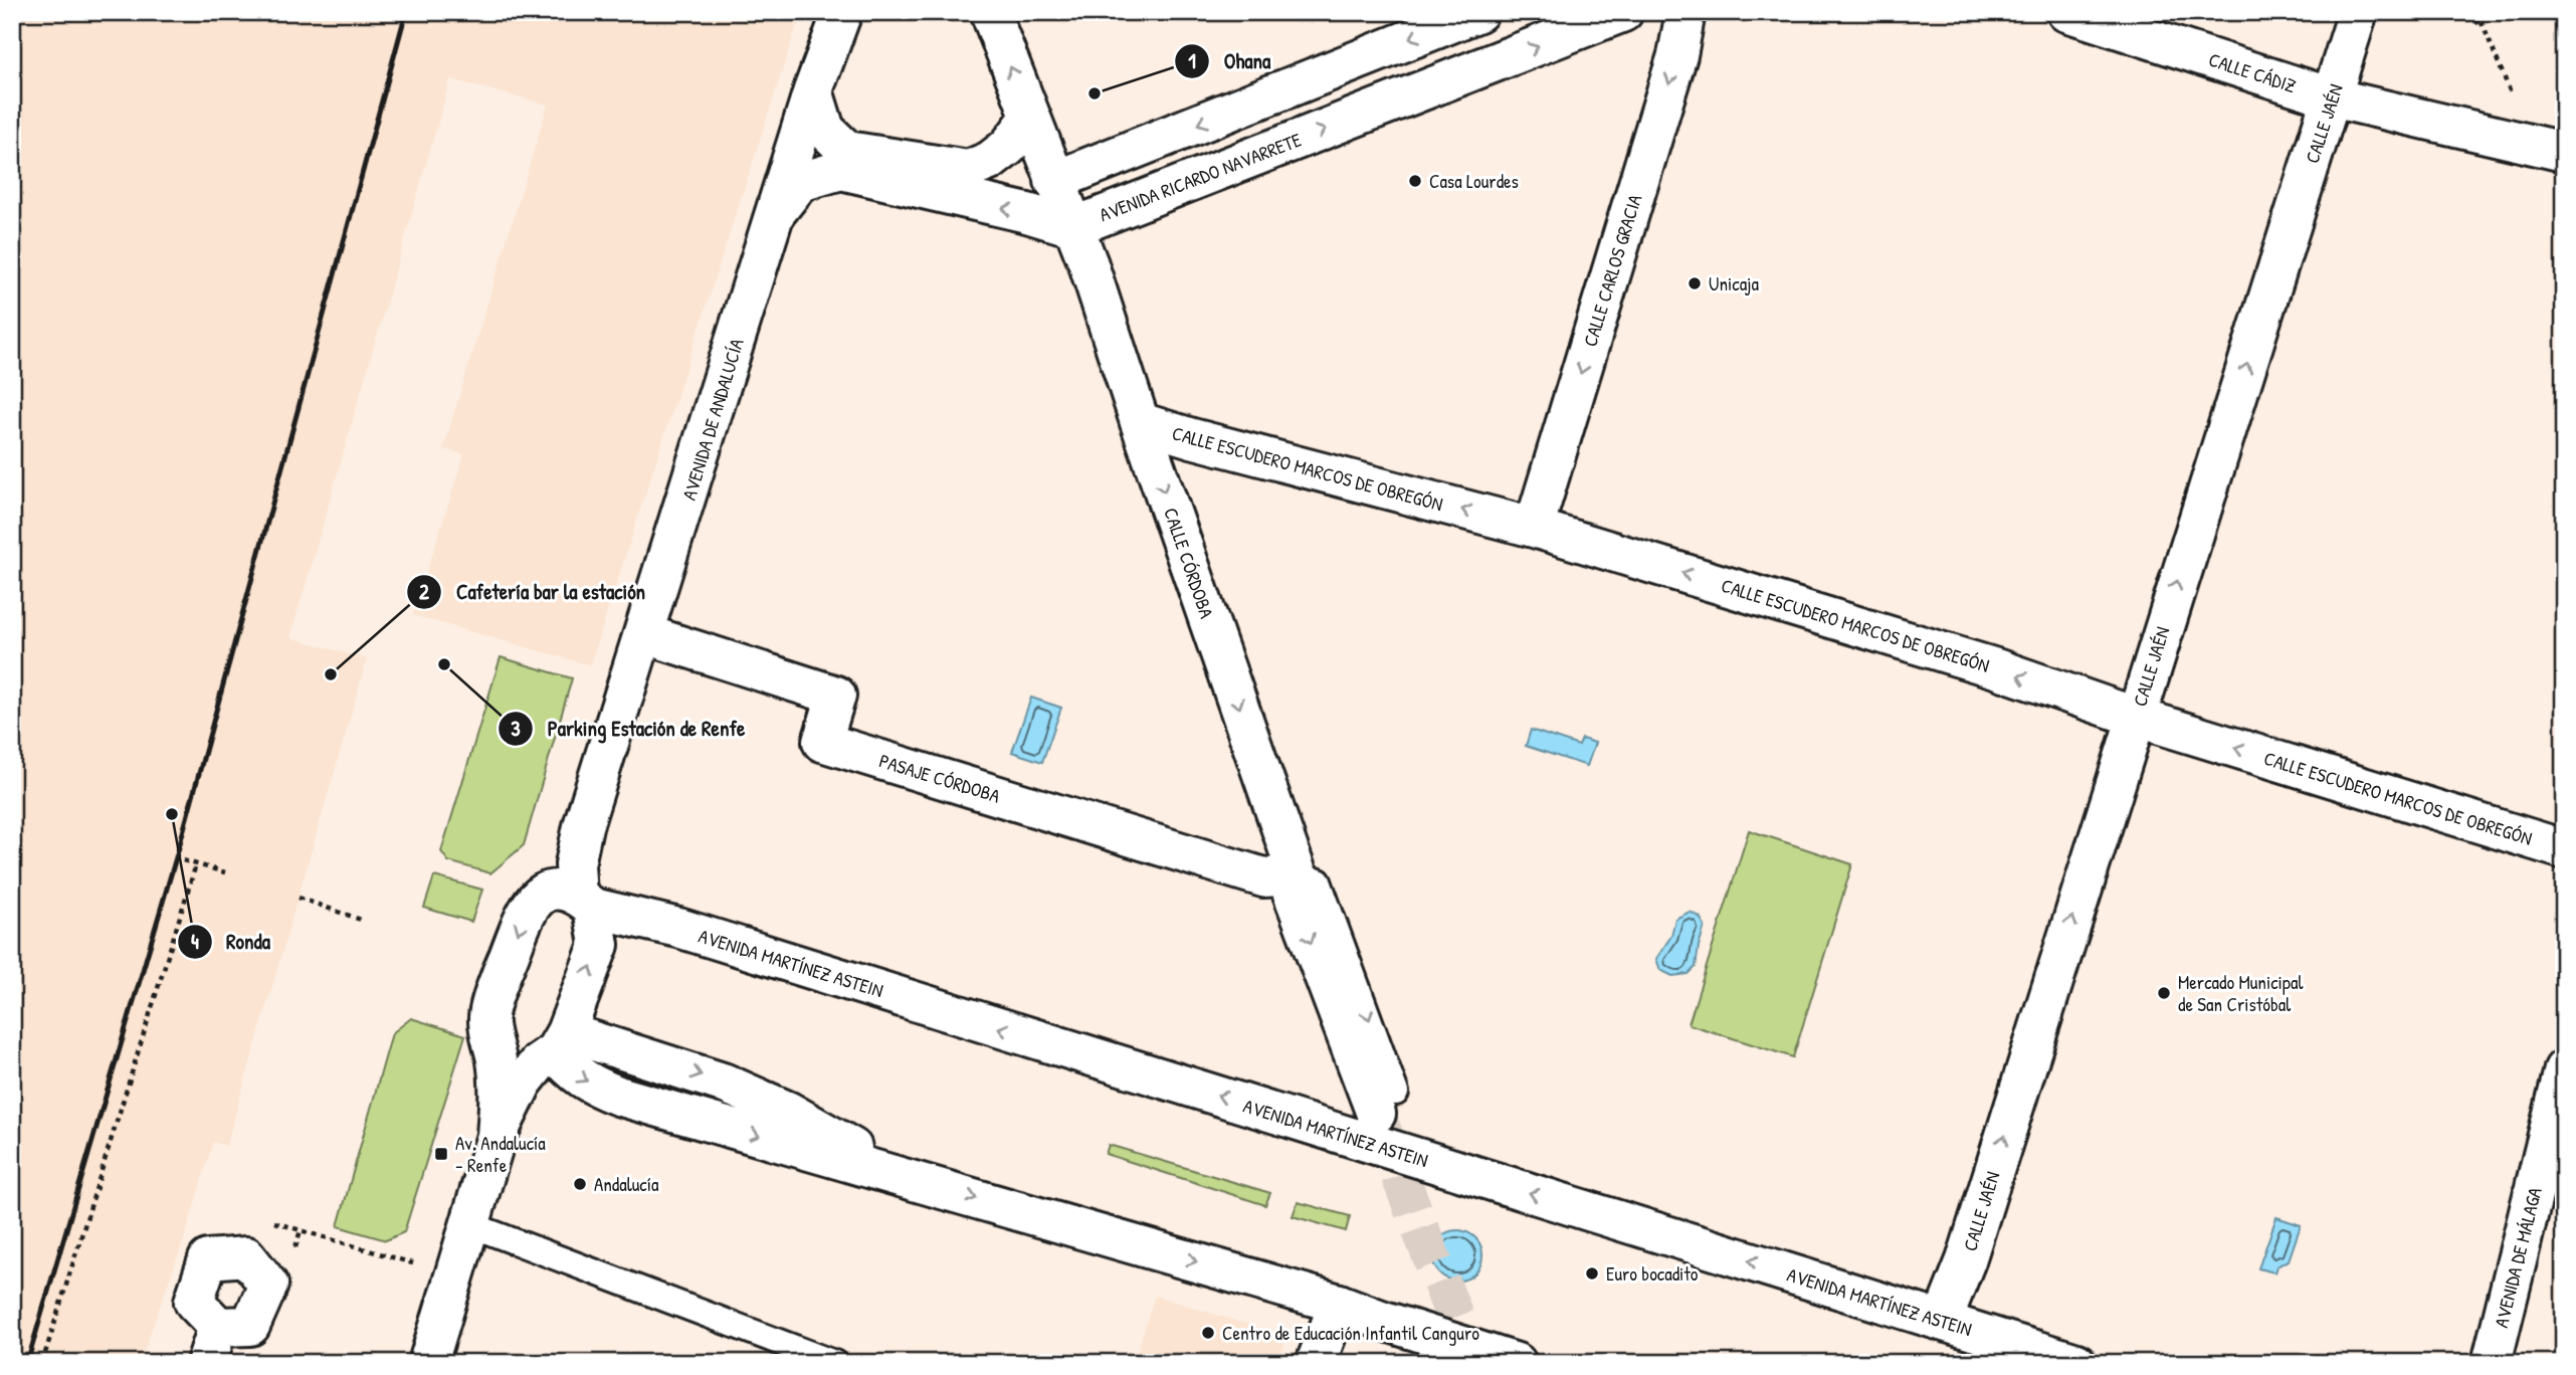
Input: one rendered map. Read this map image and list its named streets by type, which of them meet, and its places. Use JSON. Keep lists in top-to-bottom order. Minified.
{"streets":{"street":["CALLE CÁDIZ","CALLE JAÉN","AVENIDA RICARDO NAVARRETE","CALLE CARLOS GRACIA","AVENIDA DE ANDALUCÍA","CALLE ESCUDERO MARCOS DE OBREGÓN","CALLE CÓRDOBA","PASAJE CÓRDOBA","AVENIDA MARTÍNEZ ASTEIN","AVENIDA DE MÁLAGA"]},"crossings":[["CALLE CÁDIZ","CALLE JAÉN"],["CALLE JAÉN","CALLE ESCUDERO MARCOS DE OBREGÓN"],["CALLE JAÉN","AVENIDA MARTÍNEZ ASTEIN"],["AVENIDA RICARDO NAVARRETE","CALLE CÓRDOBA"],["CALLE CARLOS GRACIA","CALLE ESCUDERO MARCOS DE OBREGÓN"],["AVENIDA DE ANDALUCÍA","PASAJE CÓRDOBA"],["AVENIDA DE ANDALUCÍA","AVENIDA MARTÍNEZ ASTEIN"],["CALLE ESCUDERO MARCOS DE OBREGÓN","CALLE CÓRDOBA"],["CALLE CÓRDOBA","PASAJE CÓRDOBA"]],"one_way":["CALLE JAÉN","CALLE CARLOS GRACIA","CALLE ESCUDERO MARCOS DE OBREGÓN"],"places":{"other":["Ohana","Casa Lourdes","Unicaja","Parking Estación de Renfe","Cafetería bar la estación","Ronda","Mercado Municipal de San Cristóbal","Andalucía","Euro bocadito","Centro de Educación Infantil Canguro"],"transit":["Av. Andalucía - Renfe"]}}
